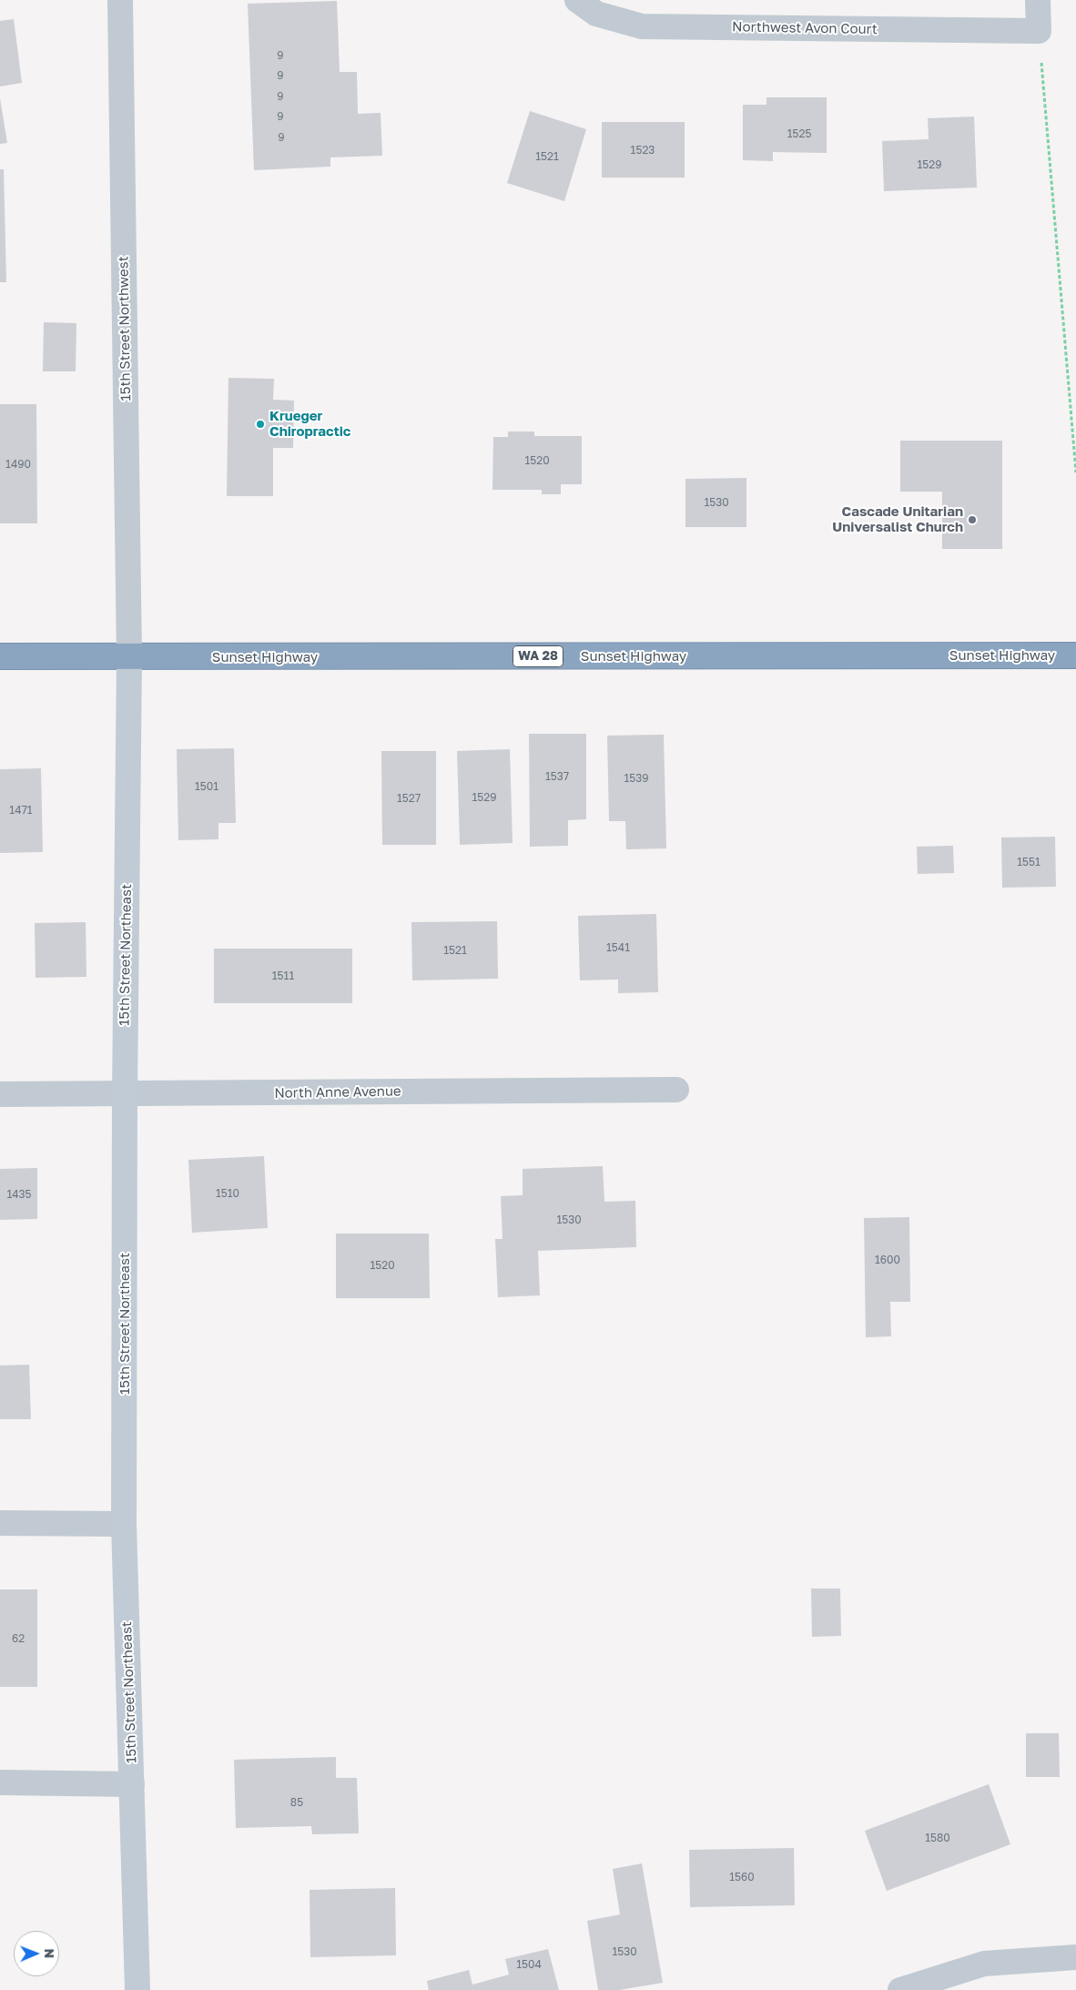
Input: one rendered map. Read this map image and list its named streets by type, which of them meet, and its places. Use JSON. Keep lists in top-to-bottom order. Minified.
{"streets":{"highway":["Sunset Highway","WA 28"],"street":["Northwest Avon Court","15th Street Northwest","15th Street Northeast","North Anne Avenue"]},"crossings":[["15th Street Northwest","Sunset Highway"],["15th Street Northwest","15th Street Northeast"],["Sunset Highway","15th Street Northeast"],["15th Street Northeast","North Anne Avenue"]],"places":["Krueger Chiropractic","Cascade Unitarian Universalist Church"],"house_numbers":["9","9","9","9","1525","9","1523","1521","1529","1520","1490","1530","1537","1539","1501","1529","1527","1471","1551","1541","1521","1511","1510","1435","1530","1600","1520","62","85","1580","1560","1530","1504"],"north":"right"}
